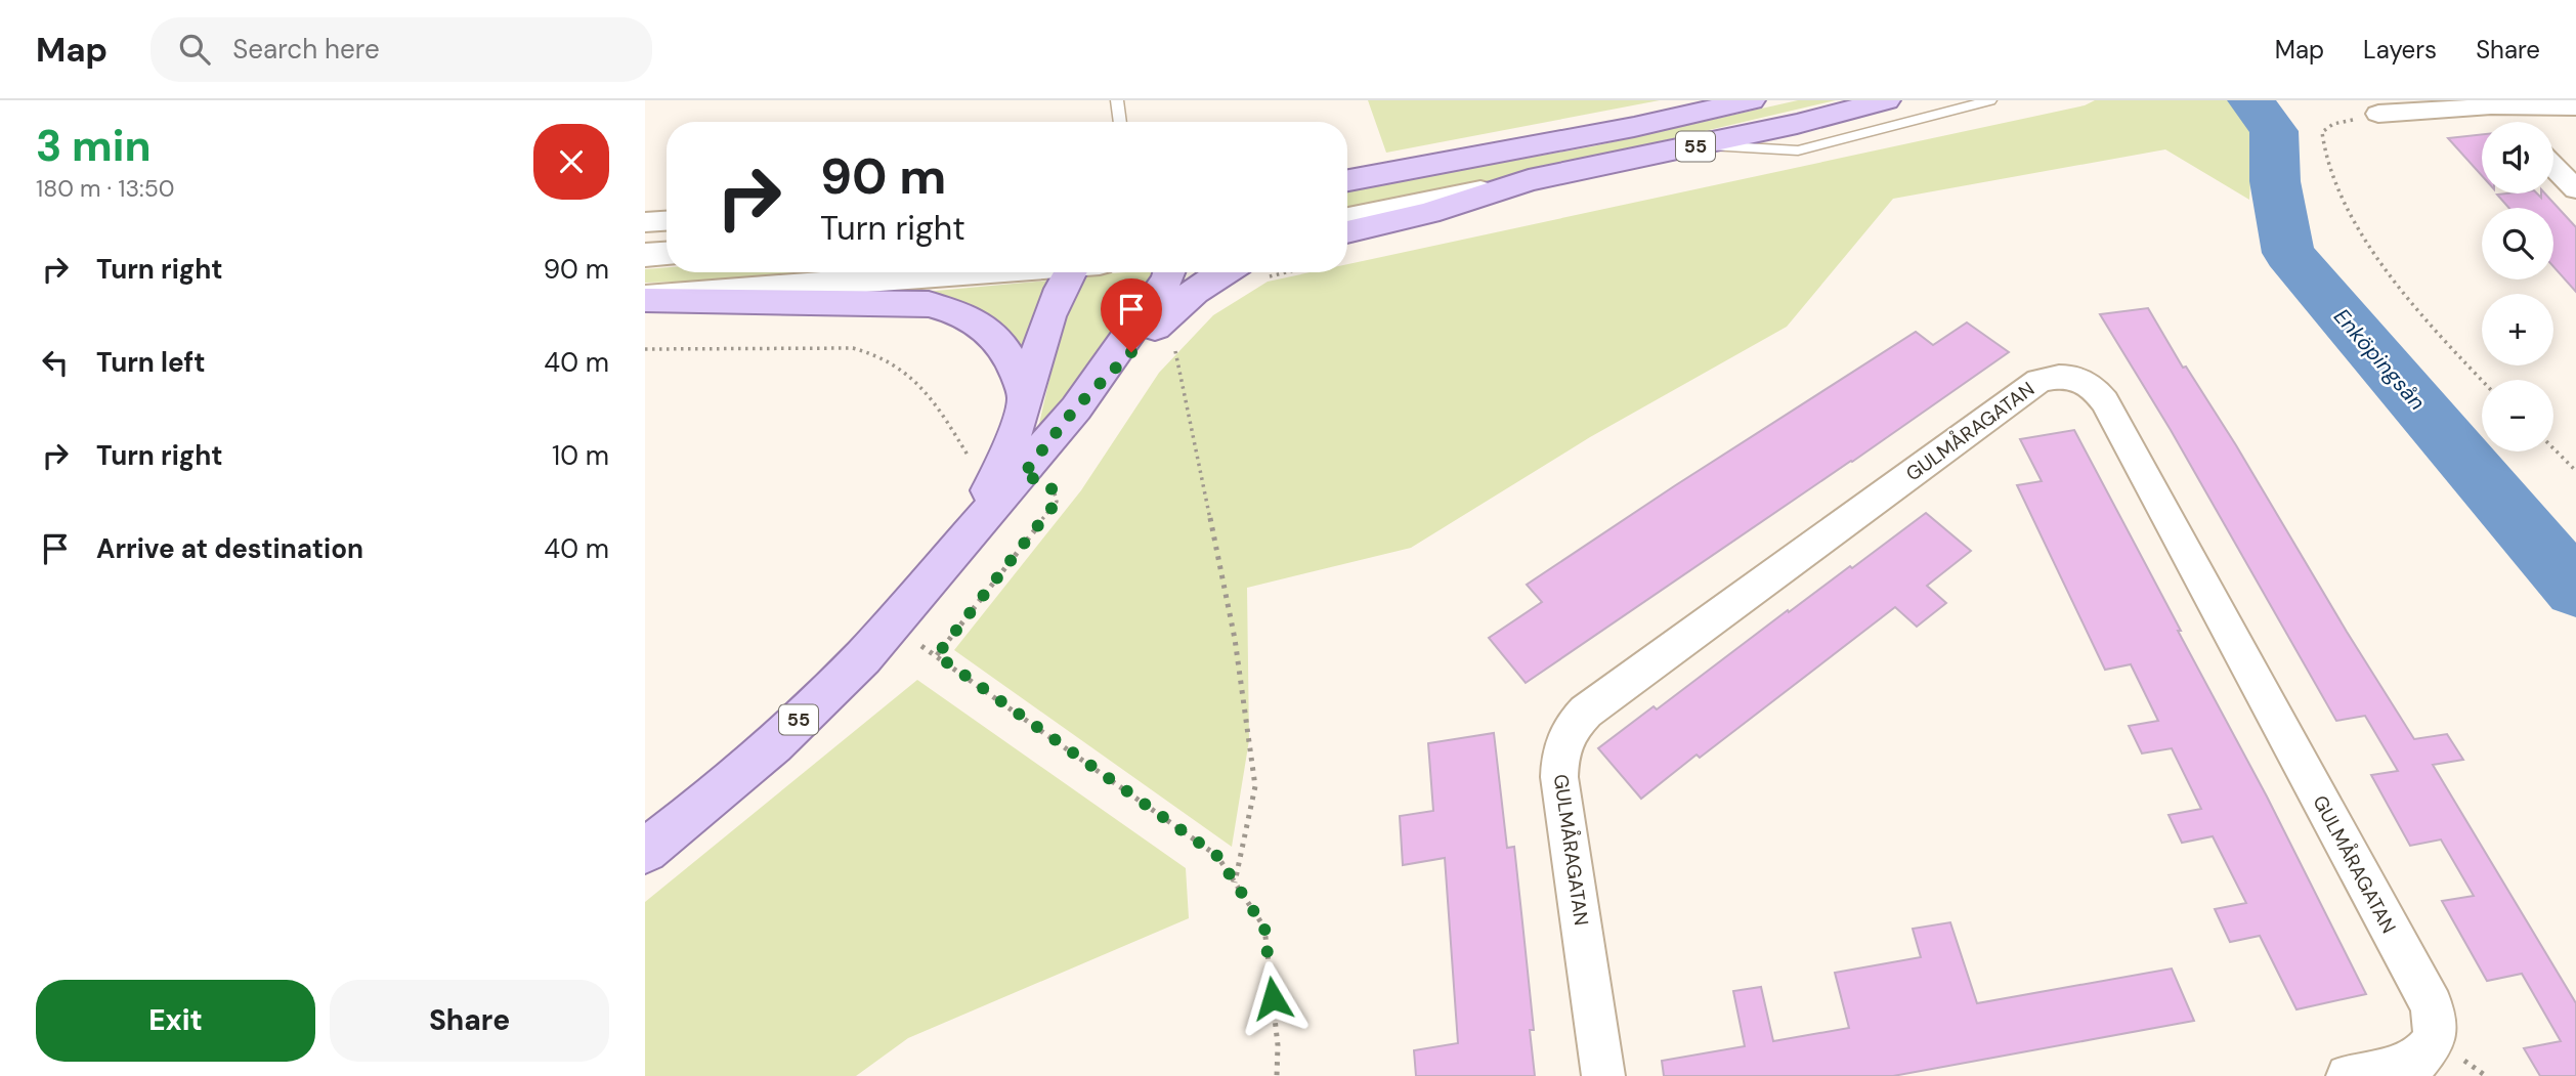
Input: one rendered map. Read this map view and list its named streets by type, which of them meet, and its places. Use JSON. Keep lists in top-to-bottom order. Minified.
{"streets":{"main road":["55"],"street":["GULMÅRAGATAN"]},"water":["Enköpingsån"],"page":{"header":"Map","search":"Search here","nav":["Map","Layers","Share"],"heading":["3 min","180 m · 13:50"],"map_buttons":["+","−"],"turn":["90 m","Turn right"],"list":[{"name":"Turn right","value":"90 m"},{"name":"Turn left","value":"40 m"},{"name":"Turn right","value":"10 m"},{"name":"Arrive at destination","value":"40 m"}],"buttons":["Exit","Share"]}}
